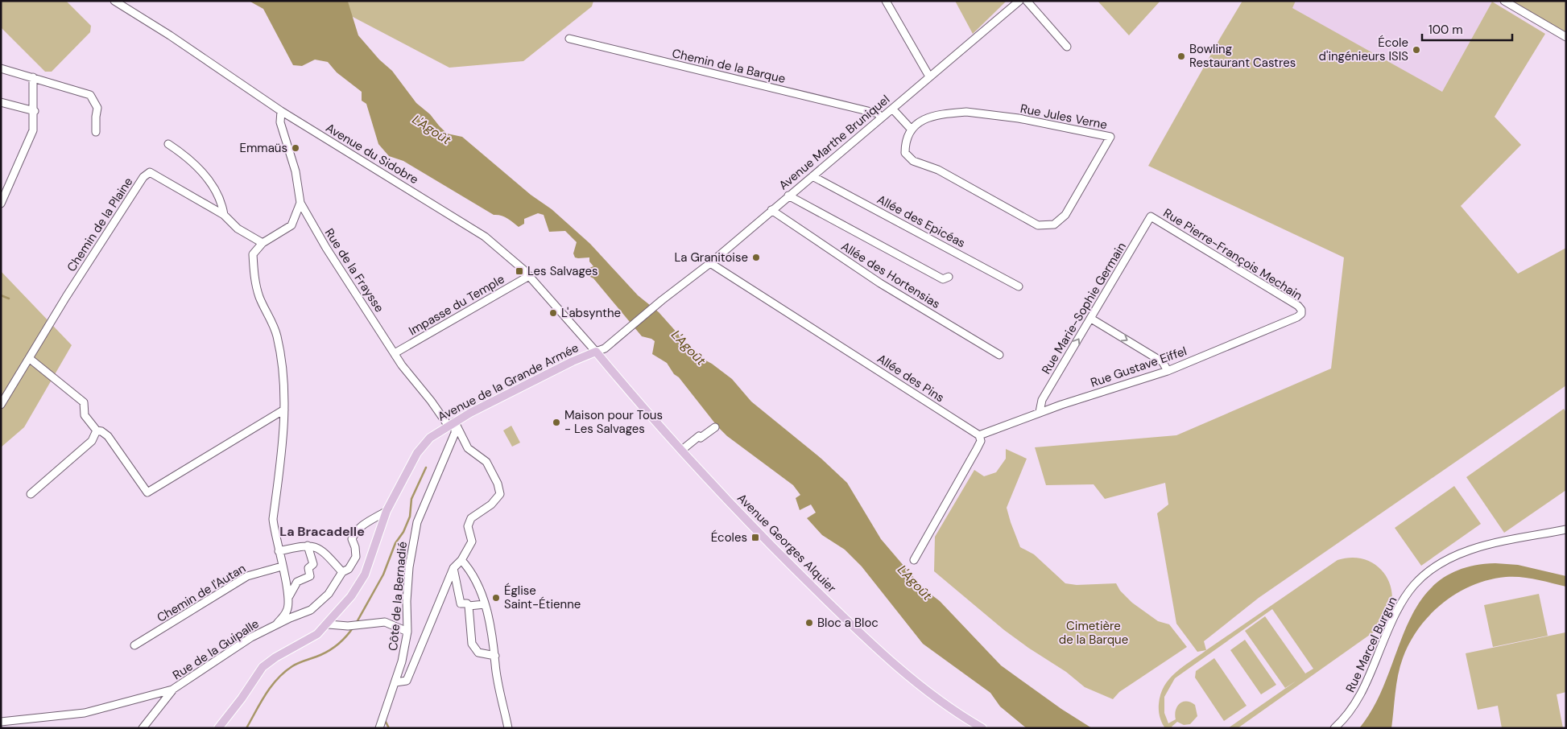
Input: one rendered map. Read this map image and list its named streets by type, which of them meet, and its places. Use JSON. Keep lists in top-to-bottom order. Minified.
{"streets":{"main road":["Avenue de la Grande Armée","Avenue Georges Alquier"],"street":["Chemin de la Barque","Rue Jules Verne","Avenue Marthe Bruniquel","Avenue du Sidobre","Allée des Epicéas","Chemin de la Plaine","Rue Pierre-François Mechain","Rue de la Fraysse","Allée des Hortensias","Impasse du Temple","Rue Marie-Sophie Germain","Rue Gustave Eiffel","Allée des Pins","Chemin de l'Autan","Côte de la Bernadié","Rue Marcel Burgun","Rue de la Guipalle"]},"crossings":[["Chemin de la Barque","Avenue Marthe Bruniquel"],["Avenue Marthe Bruniquel","Avenue du Sidobre"],["Avenue Marthe Bruniquel","Allée des Epicéas"],["Avenue Marthe Bruniquel","Allée des Hortensias"],["Avenue Marthe Bruniquel","Allée des Pins"],["Avenue Marthe Bruniquel","Avenue de la Grande Armée"],["Avenue Marthe Bruniquel","Avenue Georges Alquier"],["Avenue du Sidobre","Rue de la Fraysse"],["Avenue du Sidobre","Impasse du Temple"],["Avenue du Sidobre","Avenue de la Grande Armée"],["Avenue du Sidobre","Avenue Georges Alquier"],["Rue Pierre-François Mechain","Rue Marie-Sophie Germain"],["Rue Pierre-François Mechain","Rue Gustave Eiffel"],["Rue de la Fraysse","Impasse du Temple"],["Rue de la Fraysse","Avenue de la Grande Armée"],["Rue de la Fraysse","Côte de la Bernadié"],["Rue Marie-Sophie Germain","Rue Gustave Eiffel"],["Rue Gustave Eiffel","Allée des Pins"],["Avenue de la Grande Armée","Avenue Georges Alquier"],["Avenue de la Grande Armée","Côte de la Bernadié"],["Avenue de la Grande Armée","Rue de la Guipalle"]],"one_way":["Rue Marie-Sophie Germain"],"districts":["La Bracadelle"],"water":["L'Agoût"],"parks":["Cimetière de la Barque"],"places":{"other":["École d'ingénieurs ISIS","Bowling Restaurant Castres","Emmaüs","La Granitoise","L'absynthe","Maison pour Tous - Les Salvages","Église Saint-Étienne","Bloc a Bloc"],"transit":["Les Salvages","Écoles"]},"scale_bar":"100 m"}
